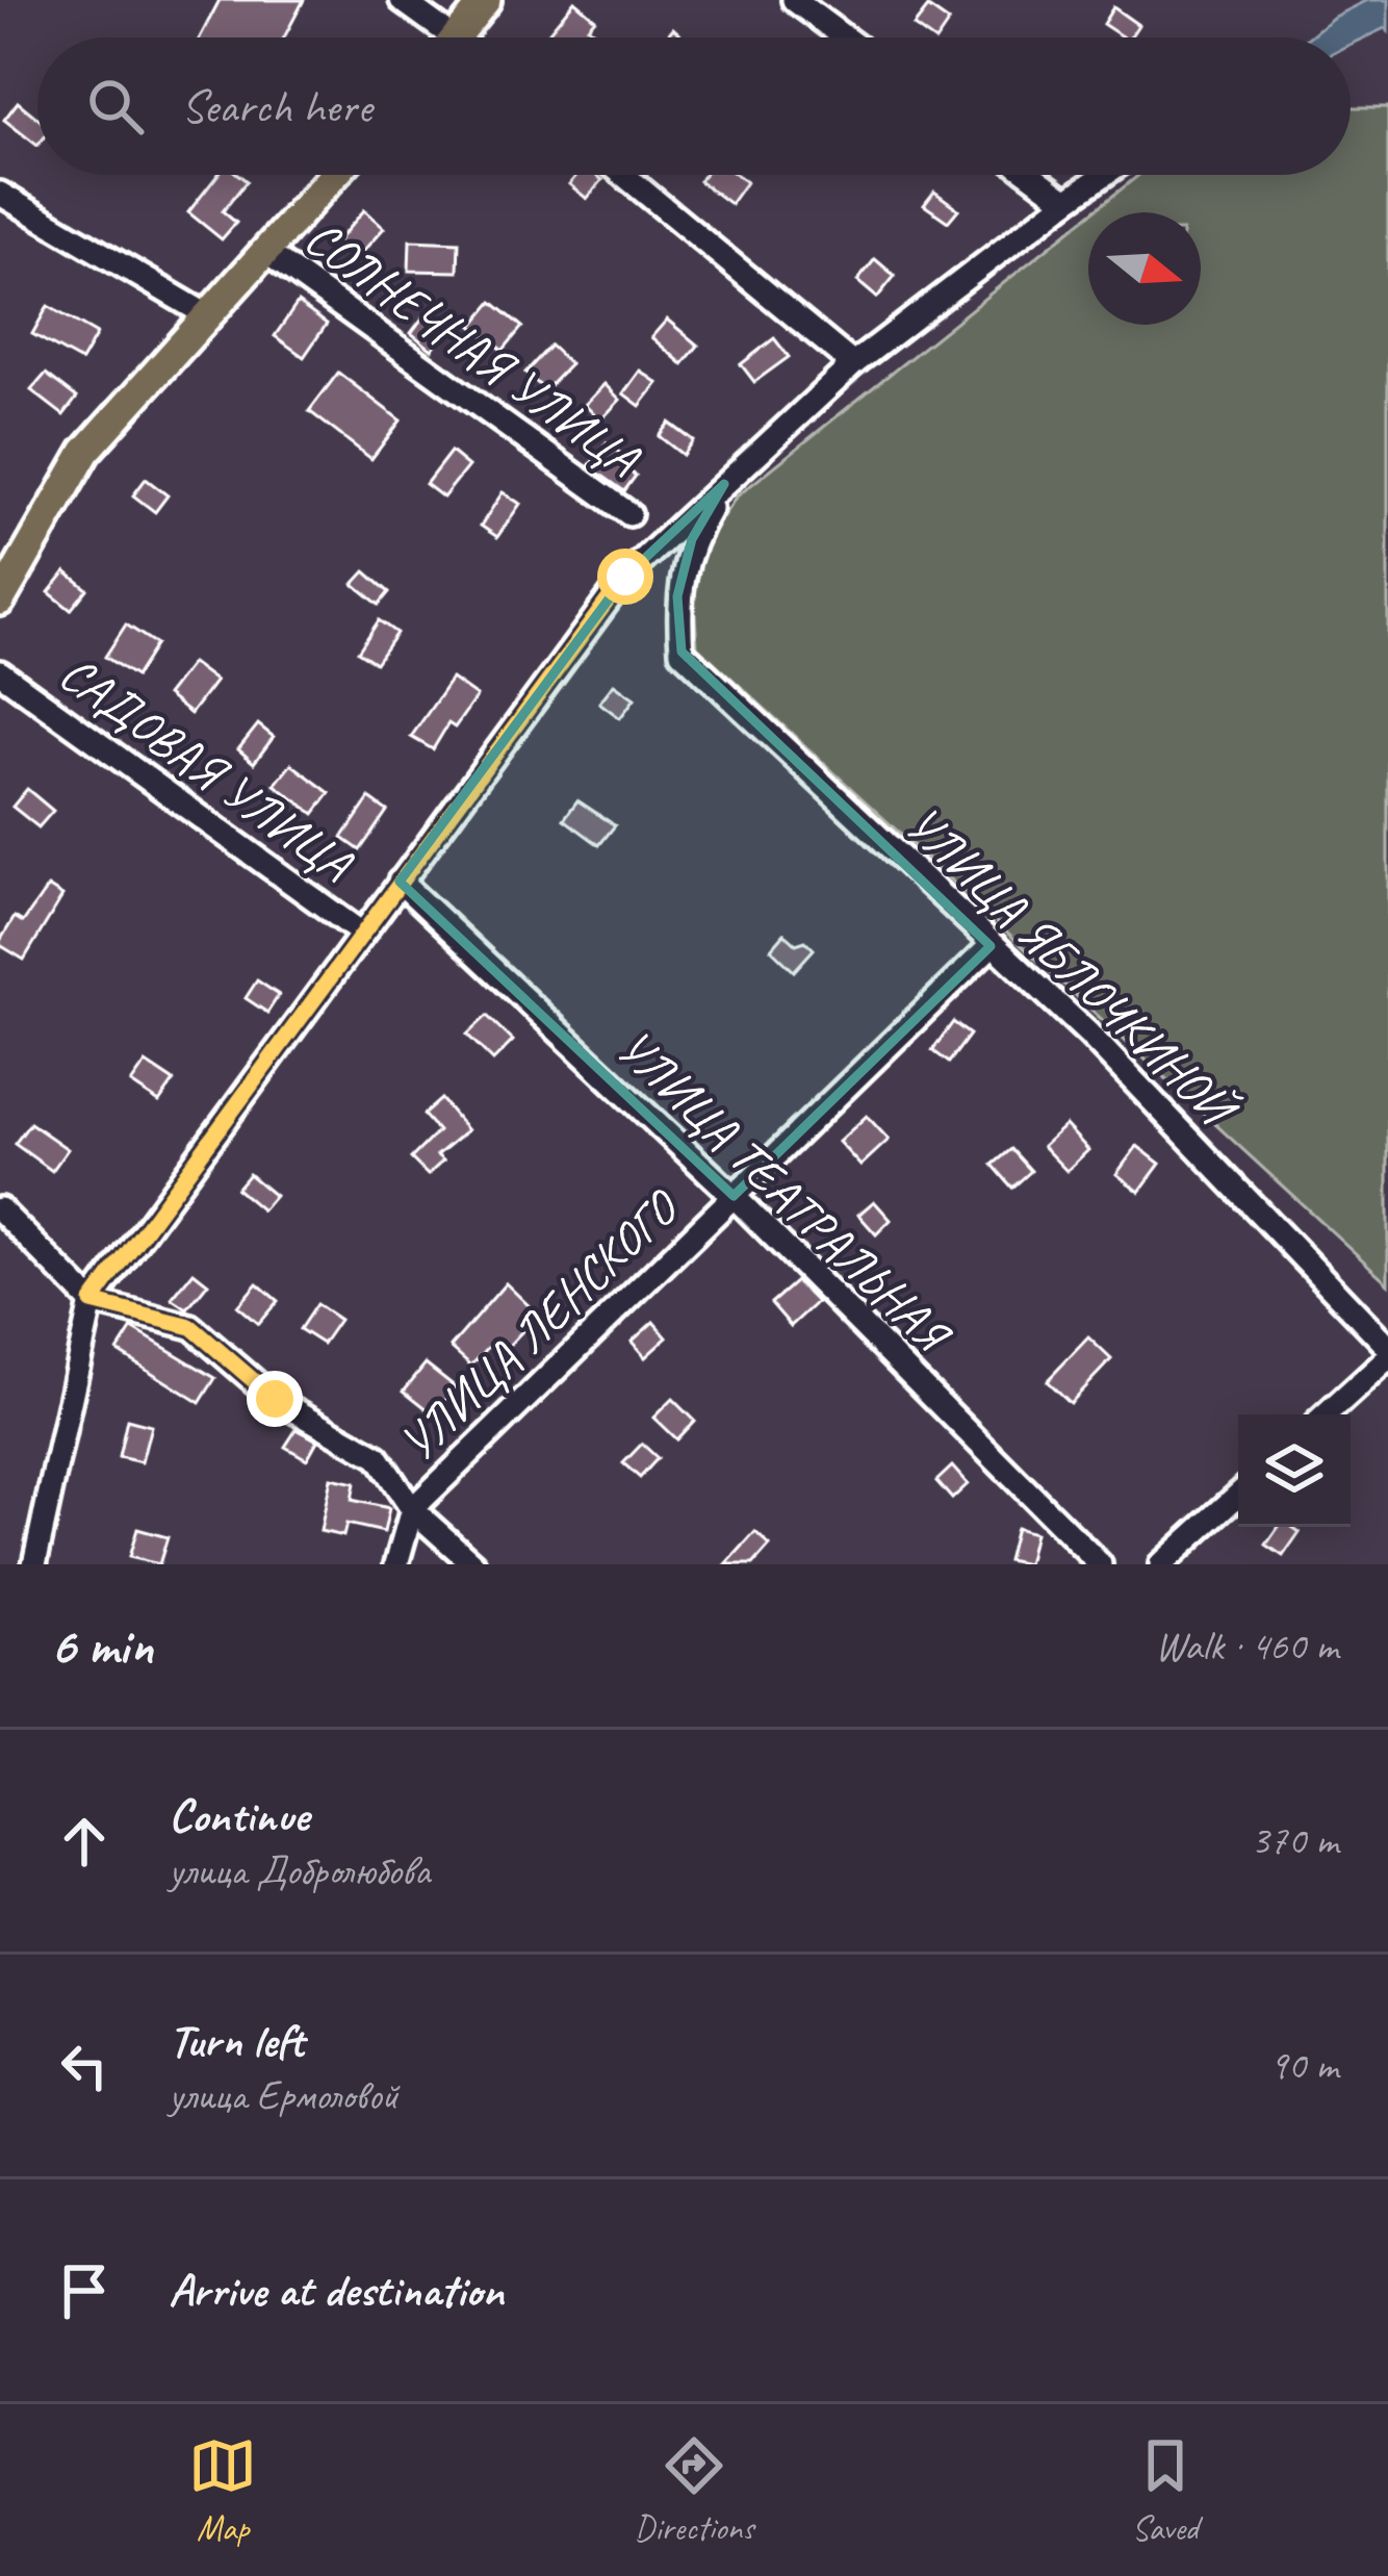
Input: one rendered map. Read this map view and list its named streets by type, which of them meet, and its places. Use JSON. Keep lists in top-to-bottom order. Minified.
{"streets":{"street":["СОЛНЕЧНАЯ УЛИЦА","САДОВАЯ УЛИЦА","УЛИЦА ЯБЛОЧКИНОЙ","УЛИЦА ТЕАТРАЛЬНАЯ","УЛИЦА ЛЕНСКОГО"]},"crossings":[["УЛИЦА ЯБЛОЧКИНОЙ","УЛИЦА ЛЕНСКОГО"],["УЛИЦА ТЕАТРАЛЬНАЯ","УЛИЦА ЛЕНСКОГО"]],"north":"right","page":{"search":"Search here","heading":["6 min","Walk · 460 m"],"list":[["Continue","улица Добролюбова","370 m"],["Turn left","улица Ермоловой","90 m"],"Arrive at destination"],"nav":["Map","Directions","Saved"]}}
